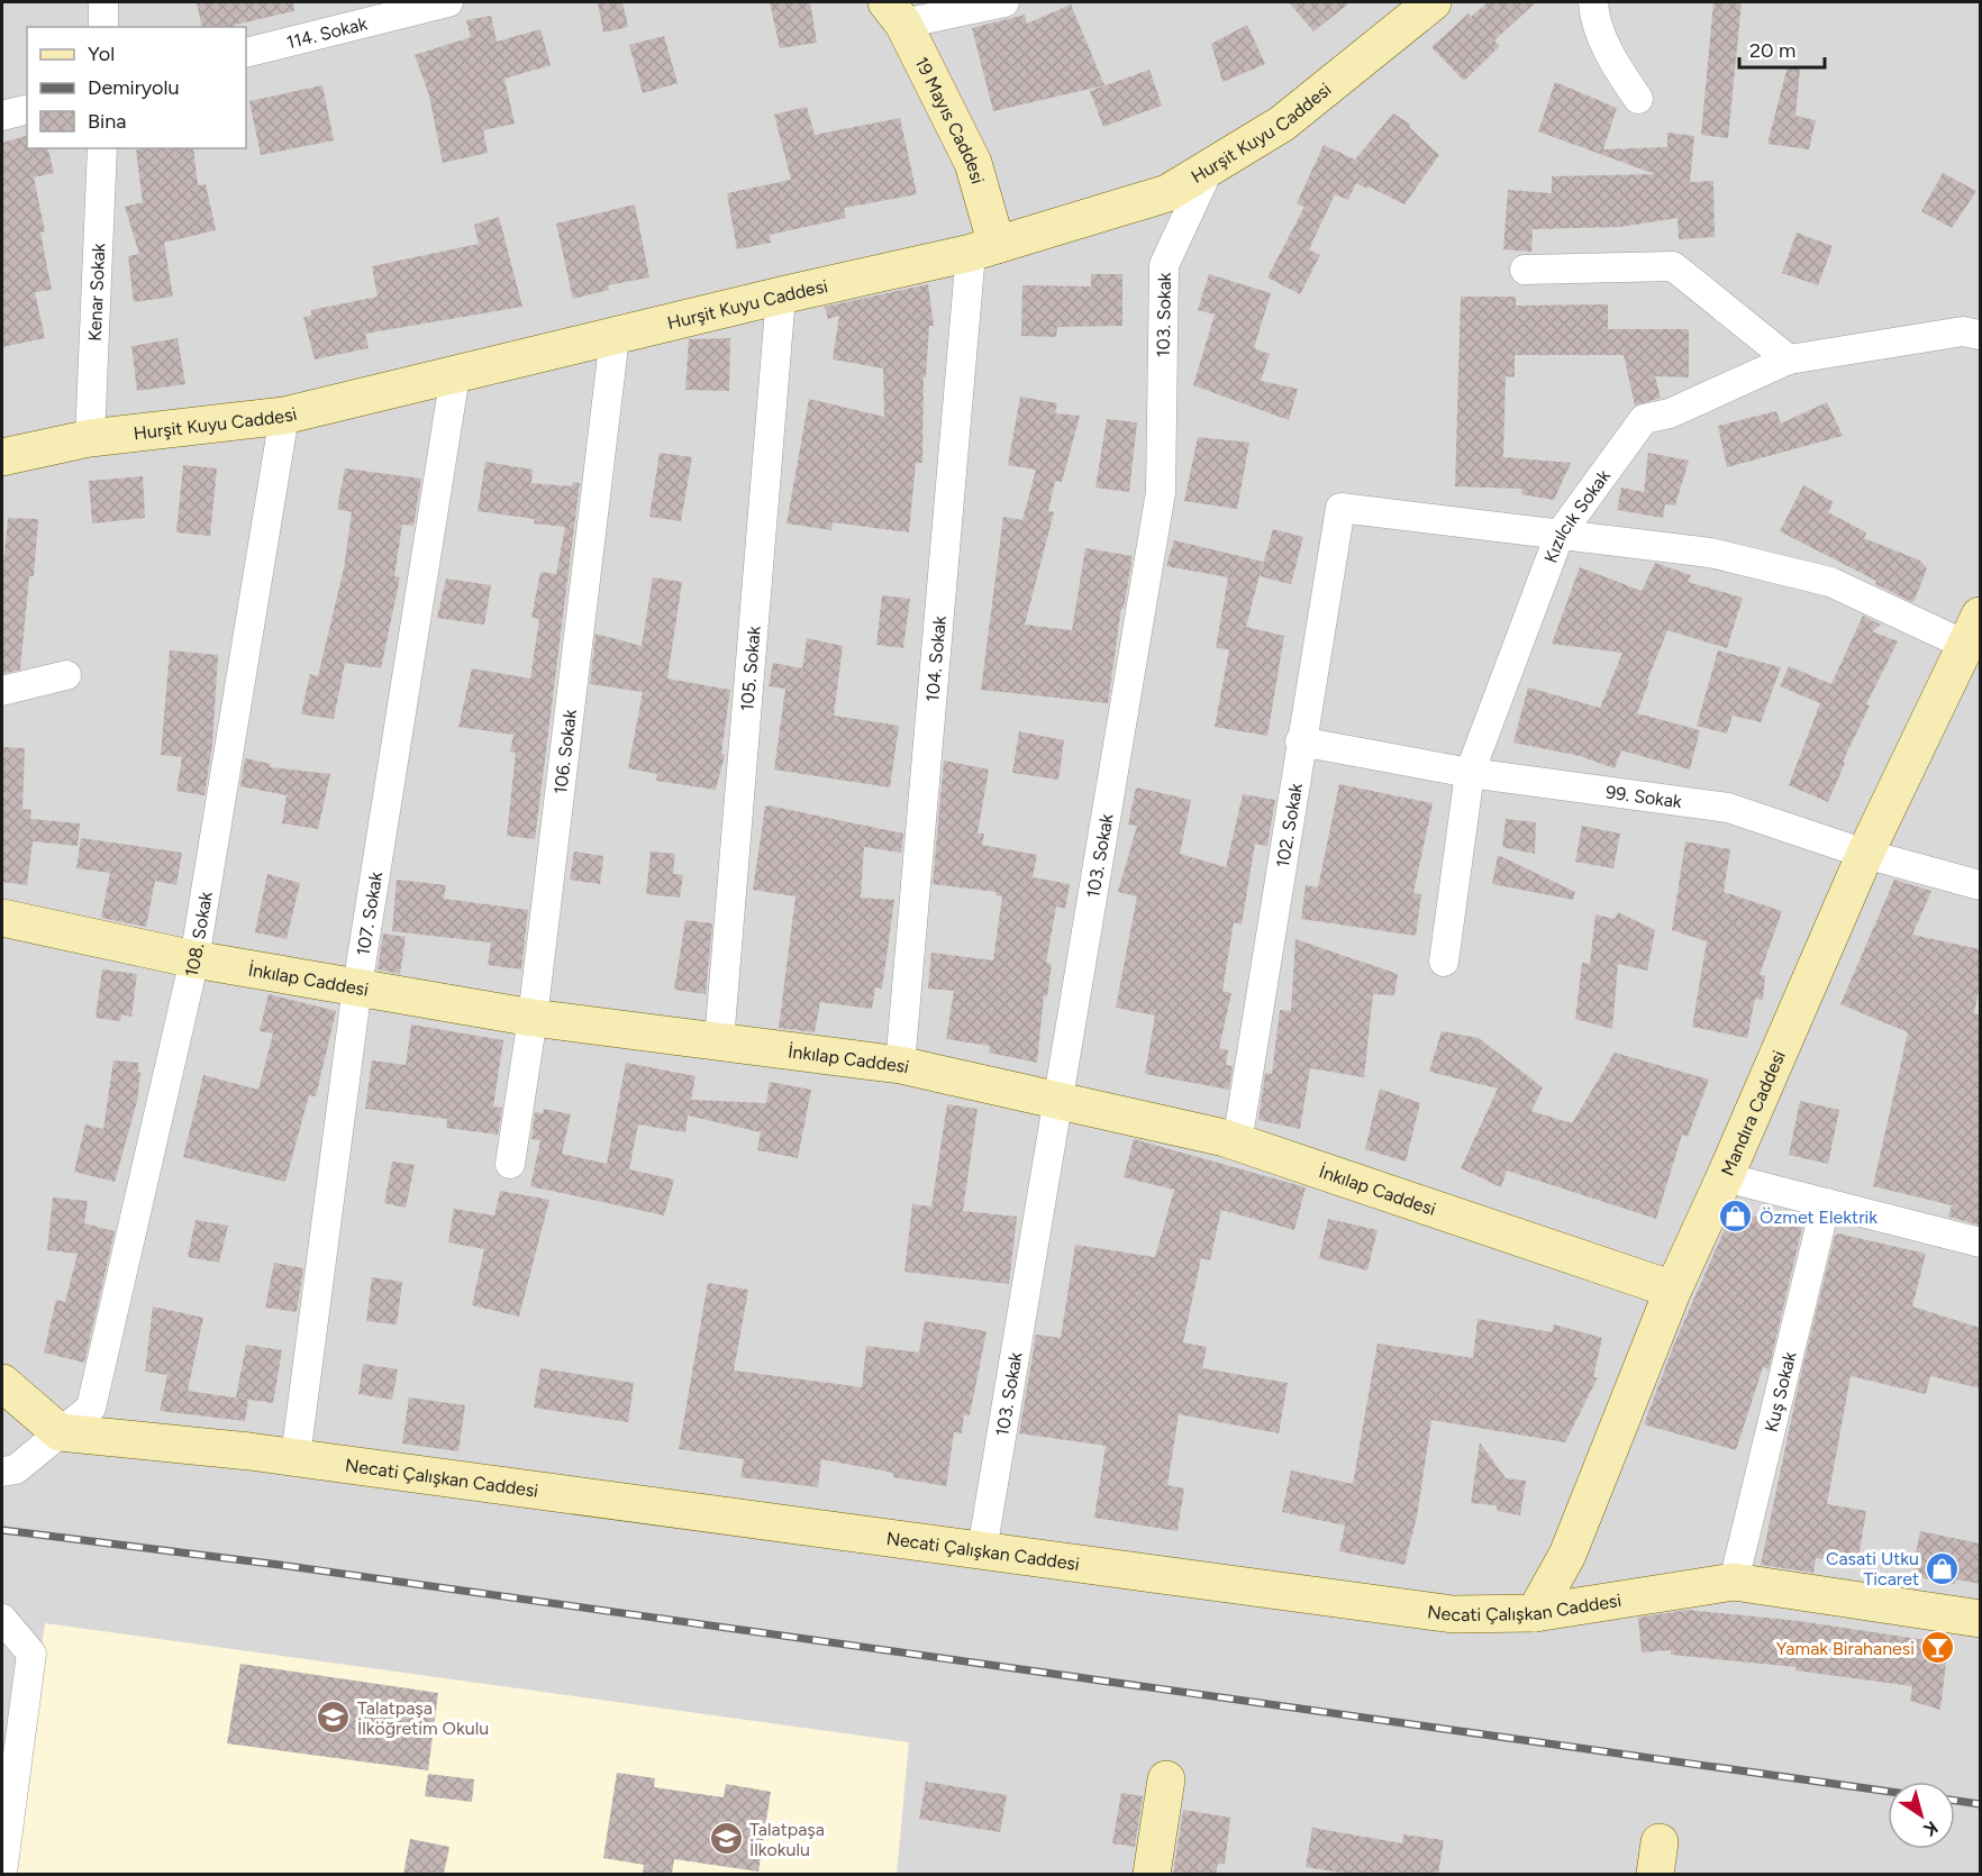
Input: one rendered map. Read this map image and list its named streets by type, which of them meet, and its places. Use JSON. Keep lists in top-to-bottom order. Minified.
{"streets":{"street":["114. Sokak","19 Mayıs Caddesi","Hurşit Kuyu Caddesi","Kenar Sokak","103. Sokak","Kızılcık Sokak","104. Sokak","105. Sokak","106. Sokak","99. Sokak","102. Sokak","107. Sokak","108. Sokak","İnkılap Caddesi","Mandıra Caddesi","Kuş Sokak","Necati Çalışkan Caddesi"]},"crossings":[["19 Mayıs Caddesi","Hurşit Kuyu Caddesi"],["19 Mayıs Caddesi","104. Sokak"],["Hurşit Kuyu Caddesi","Kenar Sokak"],["Hurşit Kuyu Caddesi","103. Sokak"],["Hurşit Kuyu Caddesi","104. Sokak"],["Hurşit Kuyu Caddesi","105. Sokak"],["Hurşit Kuyu Caddesi","106. Sokak"],["Hurşit Kuyu Caddesi","107. Sokak"],["Hurşit Kuyu Caddesi","108. Sokak"],["103. Sokak","İnkılap Caddesi"],["103. Sokak","Necati Çalışkan Caddesi"],["Kızılcık Sokak","99. Sokak"],["Kızılcık Sokak","102. Sokak"],["104. Sokak","İnkılap Caddesi"],["105. Sokak","İnkılap Caddesi"],["106. Sokak","İnkılap Caddesi"],["99. Sokak","102. Sokak"],["99. Sokak","Mandıra Caddesi"],["102. Sokak","İnkılap Caddesi"],["107. Sokak","İnkılap Caddesi"],["107. Sokak","Necati Çalışkan Caddesi"],["108. Sokak","İnkılap Caddesi"],["108. Sokak","Necati Çalışkan Caddesi"],["İnkılap Caddesi","Mandıra Caddesi"],["Mandıra Caddesi","Necati Çalışkan Caddesi"],["Kuş Sokak","Necati Çalışkan Caddesi"]],"places":{"shop":["Özmet Elektrik","Casati Utku Ticaret"],"bar":["Yamak Birahanesi"],"school or university":["Talatpaşa İlköğretim Okulu","Talatpaşa İlkokulu"]},"legend":["Yol","Demiryolu","Bina"],"scale_bar":"20 m","north":"bottom right"}
